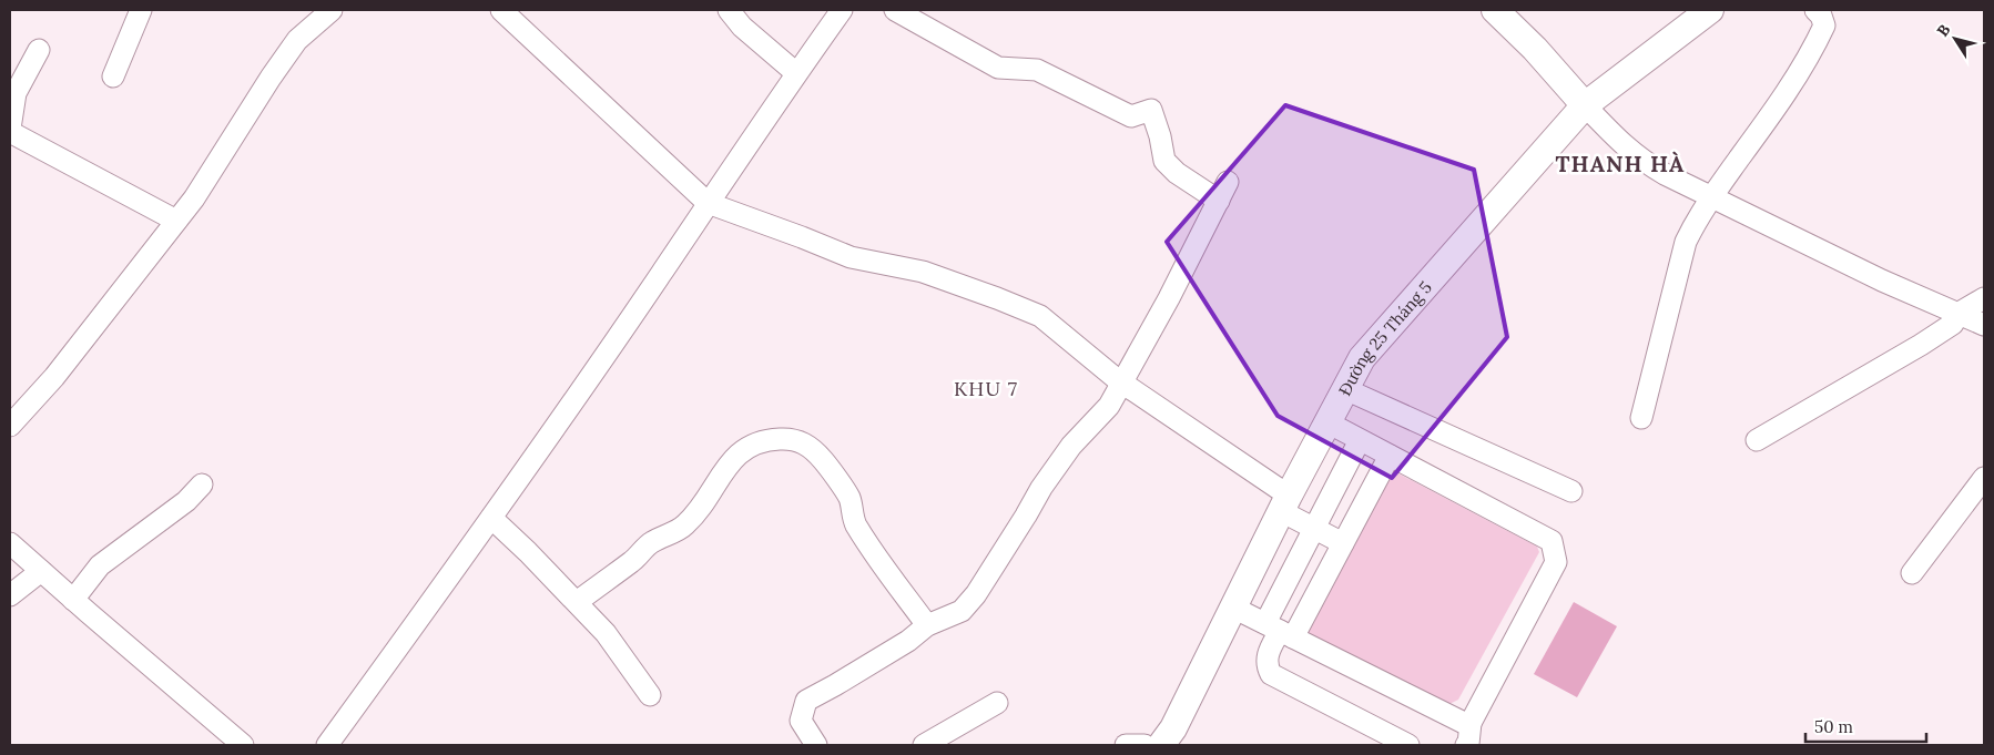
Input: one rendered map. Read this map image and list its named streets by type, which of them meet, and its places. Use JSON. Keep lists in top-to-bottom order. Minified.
{"streets":{"main road":["Đường 25 Tháng 5"]},"districts":["THANH HÀ","KHU 7"],"scale_bar":"50 m","north":"top left"}
